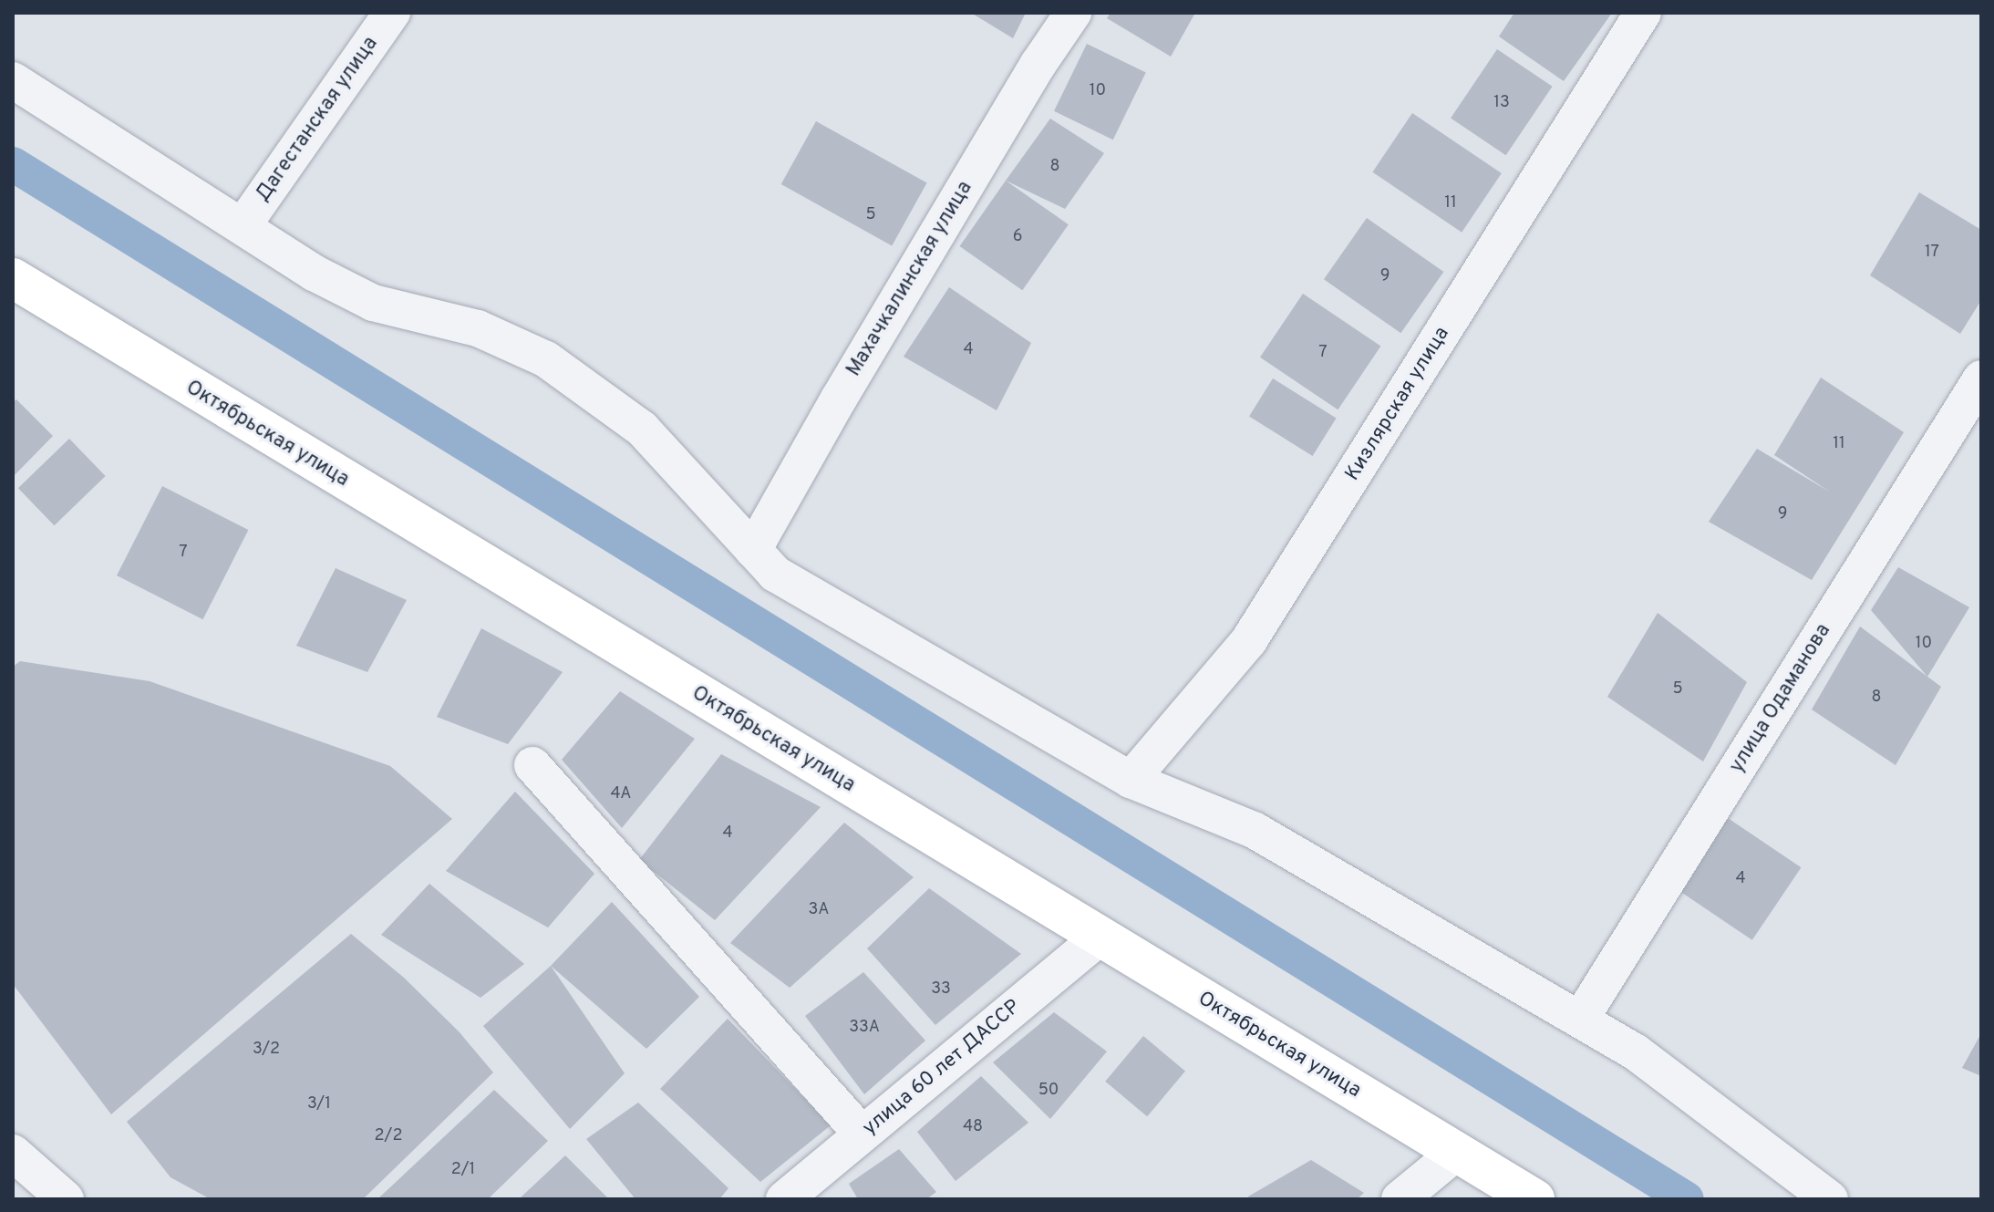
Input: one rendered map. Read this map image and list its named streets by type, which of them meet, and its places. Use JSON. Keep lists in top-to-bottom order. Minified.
{"streets":{"street":["Дагестанская улица","Махачкалинская улица","Кизлярская улица","Октябрьская улица","улица Одаманова","улица 60 лет ДАССР"]},"crossings":[["Октябрьская улица","улица 60 лет ДАССР"]],"house_numbers":["10","13","8","11","5","6","17","9","4","7","11","9","7","10","5","8","4А","4","4","3А","33","33А","3/2","50","3/1","48","2/2","2/1"]}
